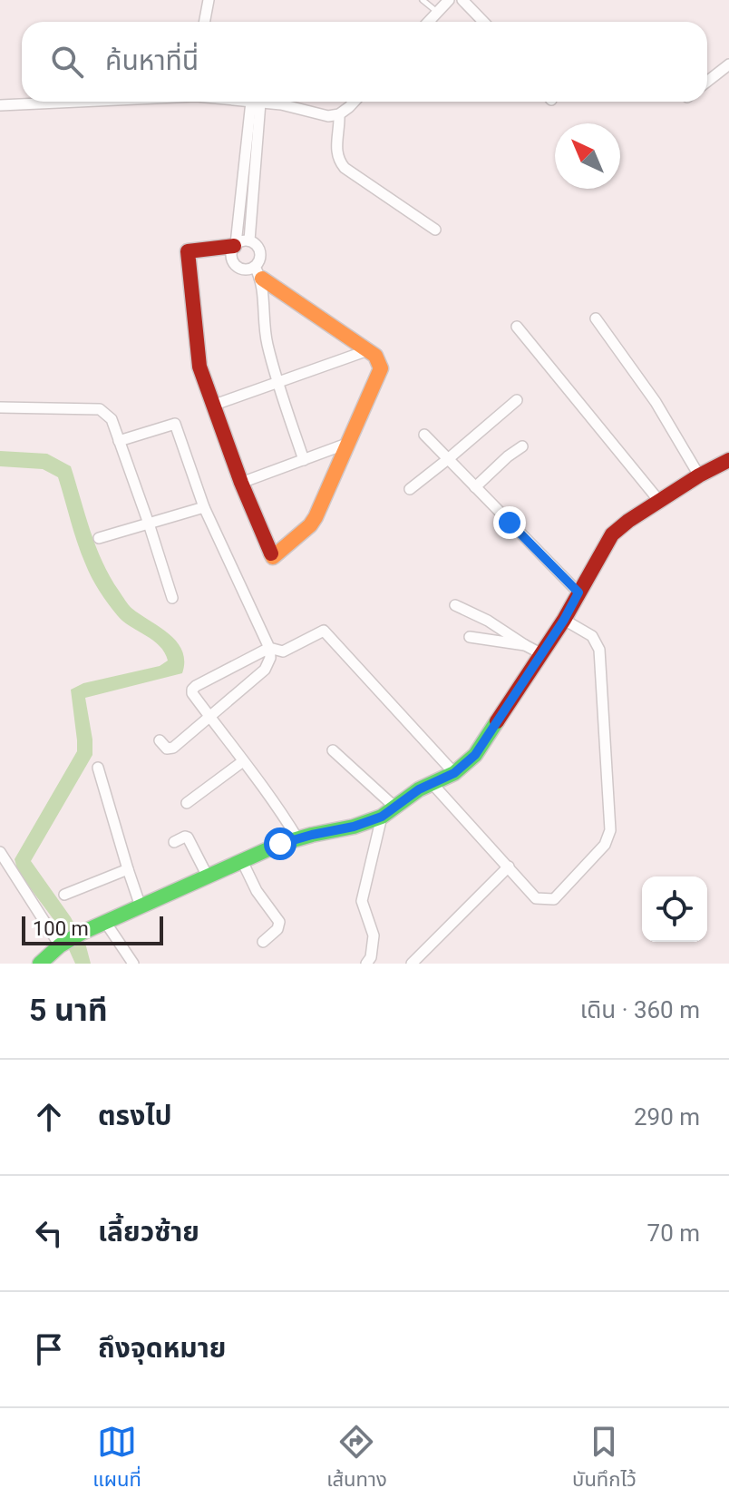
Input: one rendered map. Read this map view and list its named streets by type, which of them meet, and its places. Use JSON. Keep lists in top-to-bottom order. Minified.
{"scale_bar":"100 m","north":"top left","page":{"search":"ค้นหาที่นี่","scale":"100 m","heading":["5 นาที","เดิน · 360 m"],"list":[["ตรงไป","290 m"],["เลี้ยวซ้าย","70 m"],"ถึงจุดหมาย"],"nav":["แผนที่","เส้นทาง","บันทึกไว้"]}}
